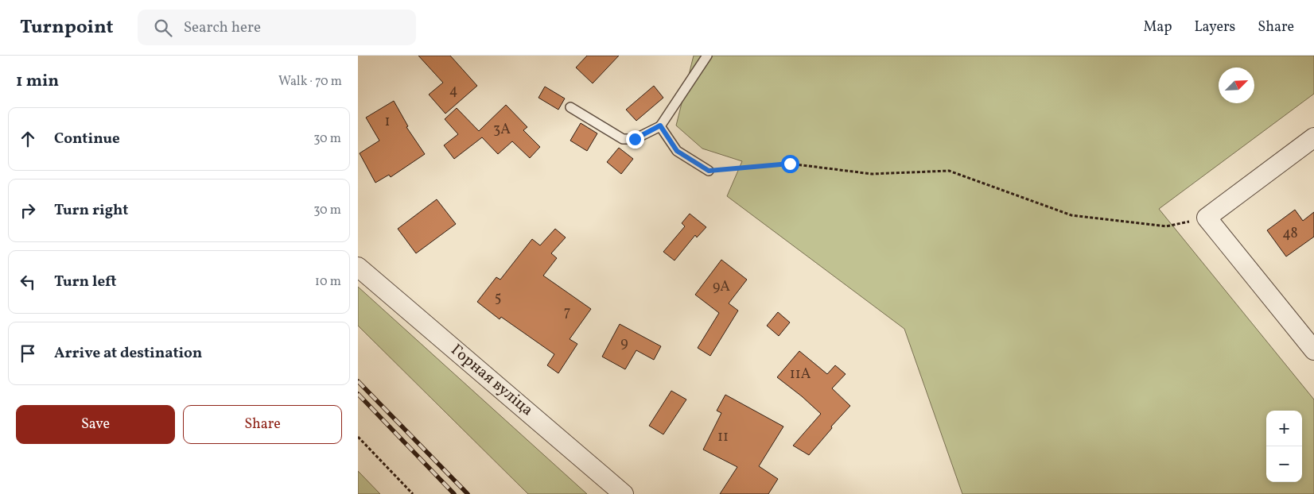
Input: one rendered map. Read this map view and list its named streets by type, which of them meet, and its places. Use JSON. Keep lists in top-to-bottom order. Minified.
{"streets":{"street":["Горная вуліца"]},"house_numbers":["4","1","3А","48","9А","5","7","9","11А","11"],"north":"top right","page":{"header":"Turnpoint","search":"Search here","nav":["Map","Layers","Share"],"heading":["1 min","Walk · 70 m"],"list":[["Continue","30 m"],["Turn right","30 m"],["Turn left","10 m"],"Arrive at destination"],"buttons":["Save","Share"],"map_buttons":["+","−"]}}
